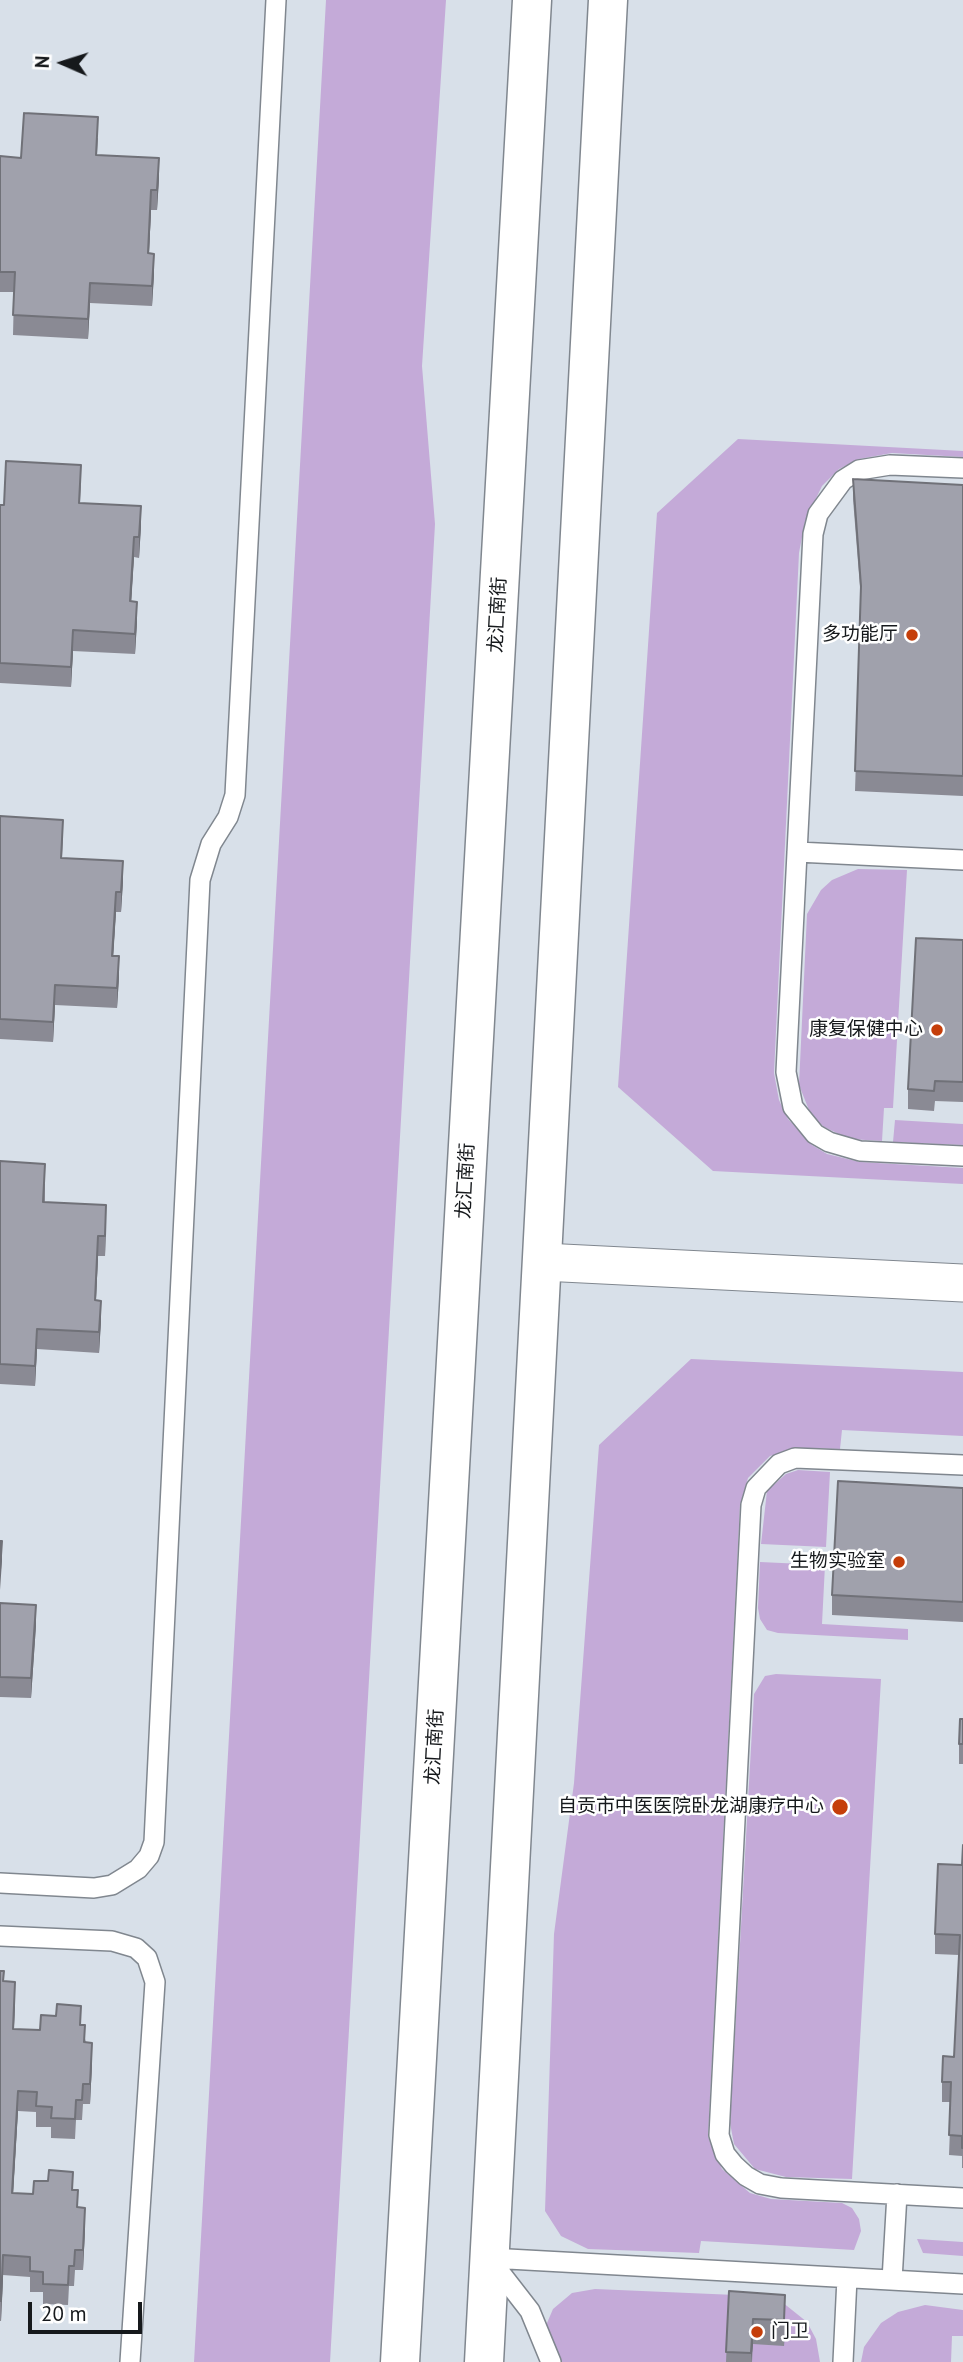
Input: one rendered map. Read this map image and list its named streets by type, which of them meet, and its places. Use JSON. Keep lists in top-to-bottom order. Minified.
{"streets":{"main road":["龙汇南街"]},"places":["多功能厅","康复保健中心","生物实验室","自贡市中医医院卧龙湖康疗中心","门卫"],"scale_bar":"20 m","north":"left"}
